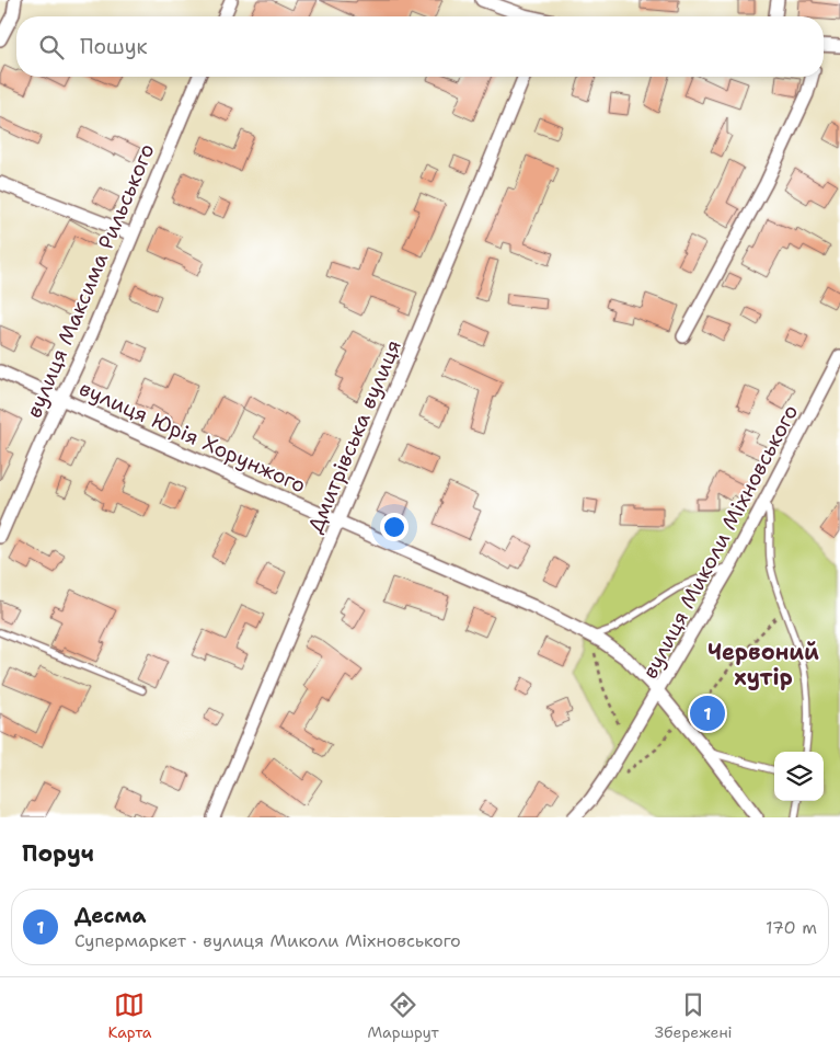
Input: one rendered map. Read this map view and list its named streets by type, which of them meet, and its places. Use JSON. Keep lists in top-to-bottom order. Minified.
{"streets":{"street":["вулиця Максима Рильського","вулиця Юрія Хорунжого","Дмитрівська вулиця","вулиця Миколи Міхновського"]},"crossings":[["вулиця Максима Рильського","вулиця Юрія Хорунжого"],["вулиця Юрія Хорунжого","Дмитрівська вулиця"],["вулиця Юрія Хорунжого","вулиця Миколи Міхновського"]],"districts":["Червоний хутір"],"page":{"search":"Пошук","pins":"1","heading":"Поруч","list":[{"mark":"1","name":"Десма","note":"Супермаркет · вулиця Миколи Міхновського","value":"170 m"}],"nav":["Карта","Маршрут","Збережені"]}}
